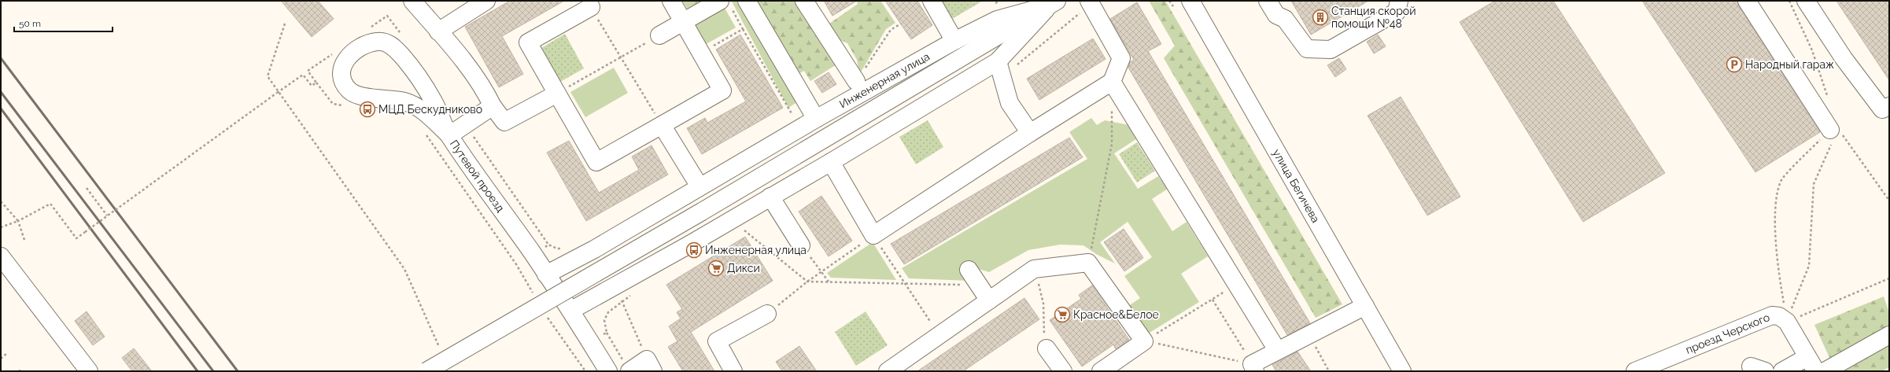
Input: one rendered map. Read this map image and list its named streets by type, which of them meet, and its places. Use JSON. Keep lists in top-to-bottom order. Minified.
{"streets":{"street":["Инженерная улица","Путевой проезд","улица Бегичева","проезд Черского"]},"crossings":[["Инженерная улица","Путевой проезд"]],"places":{"building":["Станция скорой помощи №48"],"parking":["Народный гараж"],"bus stop":["МЦД Бескудниково","Инженерная улица"],"supermarket":["Дикси","Красное&Белое"]},"scale_bar":"50 m"}
